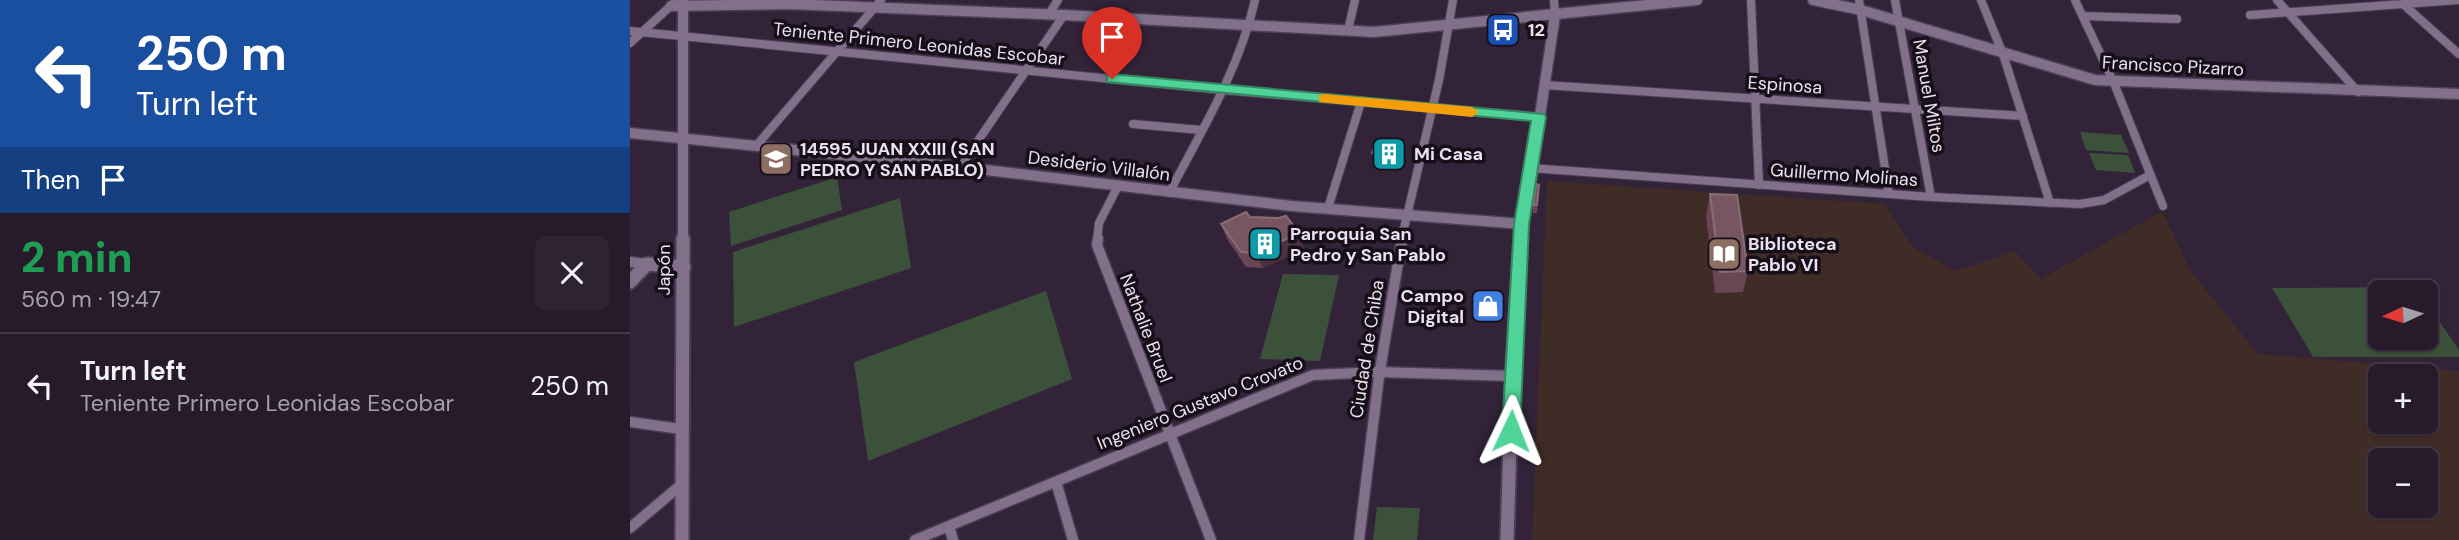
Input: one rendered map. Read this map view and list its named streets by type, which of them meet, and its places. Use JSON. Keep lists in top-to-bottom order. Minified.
{"streets":{"street":["Teniente Primero Leonidas Escobar","Francisco Pizarro","Espinosa","Manuel Miltos","Desiderio Villalón","Guillermo Molinas","Japón","Nathalie Bruel","Ciudad de Chiba","Ingeniero Gustavo Crovato"]},"crossings":[["Teniente Primero Leonidas Escobar","Japón"],["Teniente Primero Leonidas Escobar","Ciudad de Chiba"],["Francisco Pizarro","Manuel Miltos"],["Espinosa","Manuel Miltos"],["Manuel Miltos","Guillermo Molinas"],["Desiderio Villalón","Japón"],["Desiderio Villalón","Nathalie Bruel"],["Desiderio Villalón","Ciudad de Chiba"],["Nathalie Bruel","Ingeniero Gustavo Crovato"],["Ciudad de Chiba","Ingeniero Gustavo Crovato"]],"places":{"bus stop":["12"],"building":["Mi Casa","Parroquia San Pedro y San Pablo"],"school or university":["14595 JUAN XXIII (SAN PEDRO Y SAN PABLO)"],"library":["Biblioteca Pablo VI"],"shop":["Campo Digital"]},"north":"left","page":{"turn":["250 m","Turn left"],"then":"Then","heading":["2 min","560 m · 19:47"],"map_buttons":["+","−"],"list":[{"name":"Turn left","note":"Teniente Primero Leonidas Escobar","value":"250 m"}]}}
